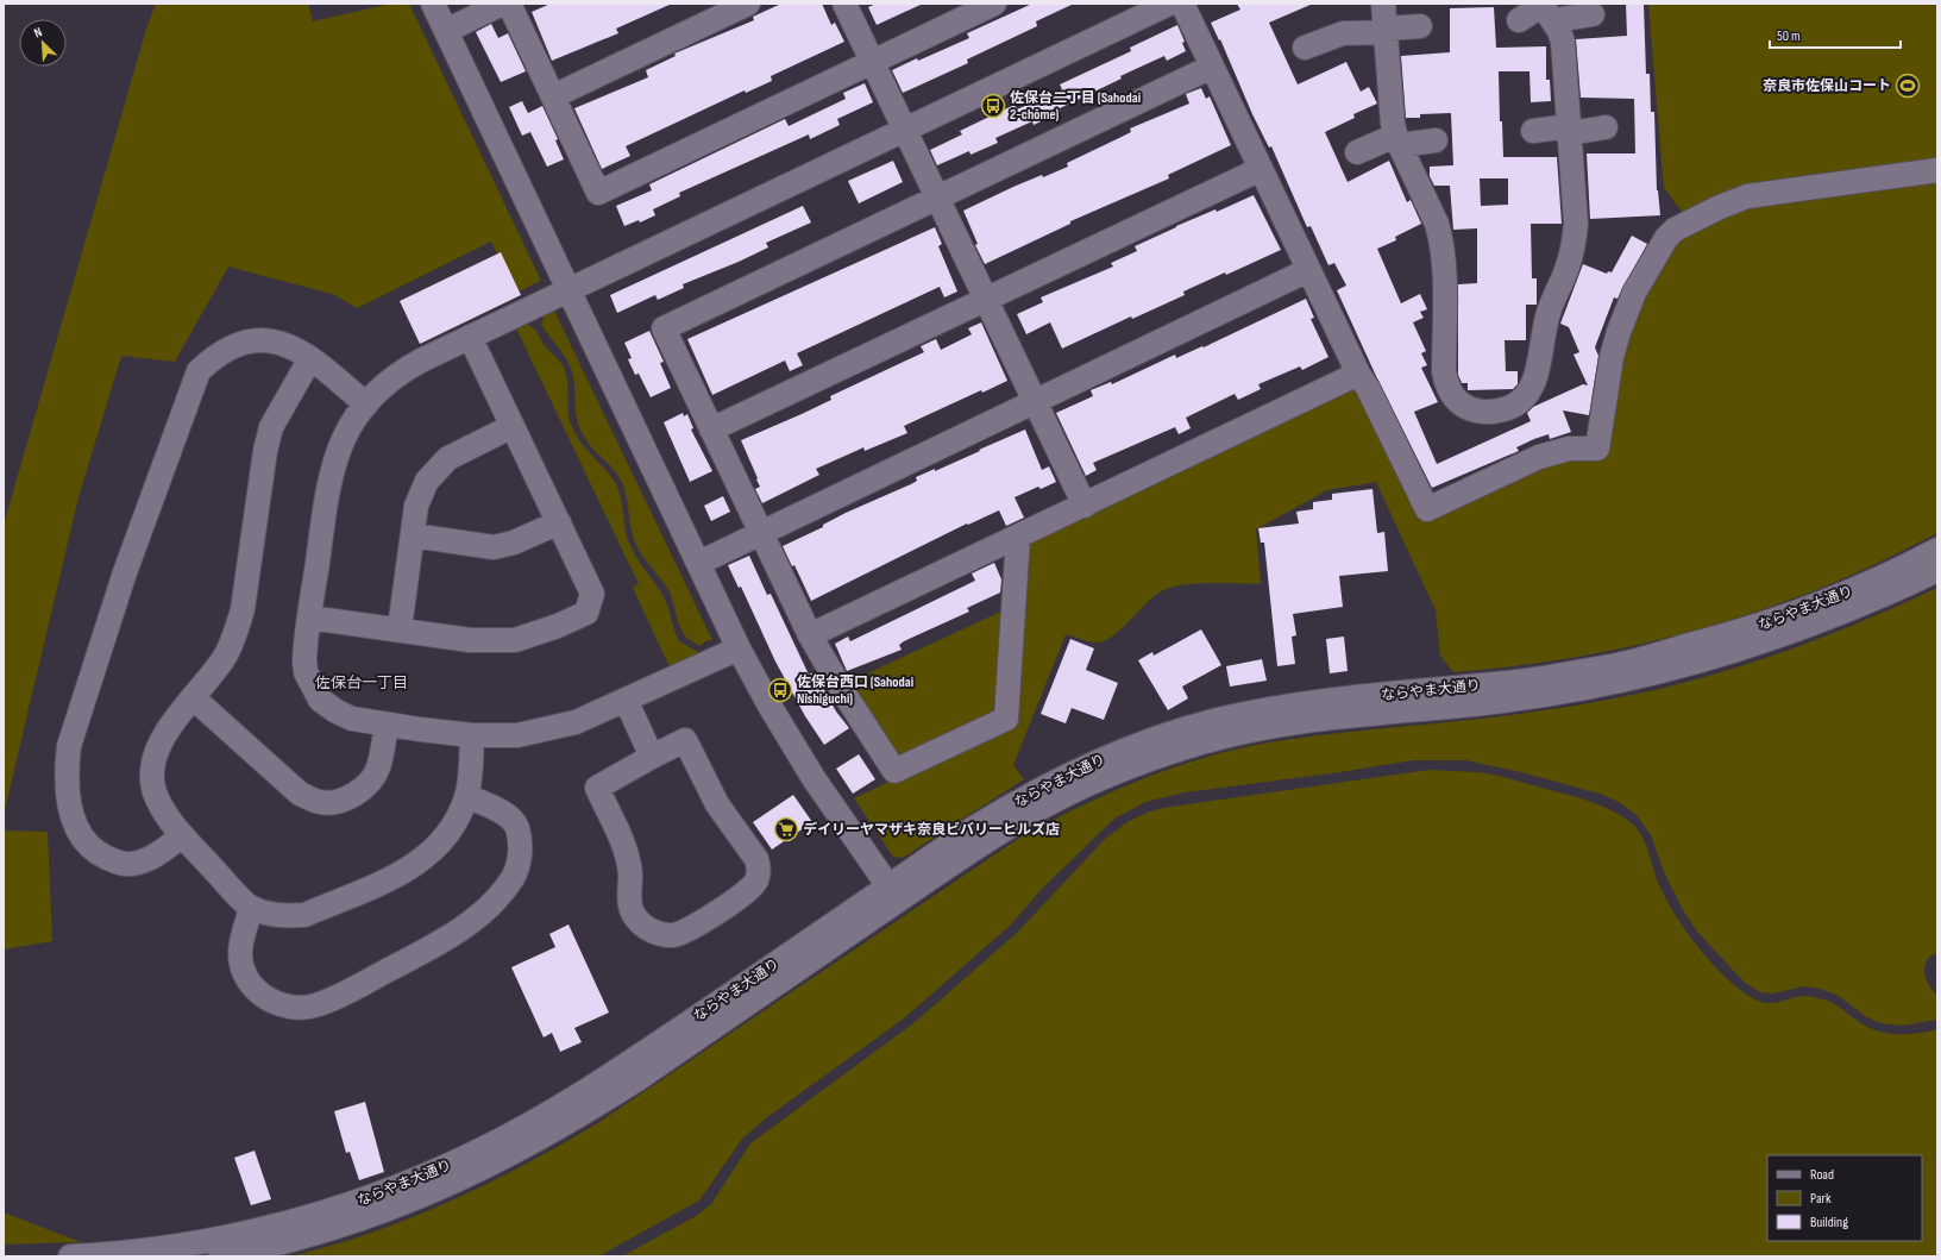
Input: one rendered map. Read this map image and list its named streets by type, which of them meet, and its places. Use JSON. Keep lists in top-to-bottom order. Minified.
{"streets":{"street":["ならやま大通り"]},"districts":["佐保台一丁目"],"places":{"sports":["奈良市佐保山コート"],"bus stop":["佐保台二丁目 (Sahodai 2-chōme)","佐保台西口 (Sahodai Nishiguchi)"],"supermarket":["デイリーヤマザキ奈良ビバリーヒルズ店"]},"legend":["Road","Park","Building"],"scale_bar":"50 m","north":"top left"}
